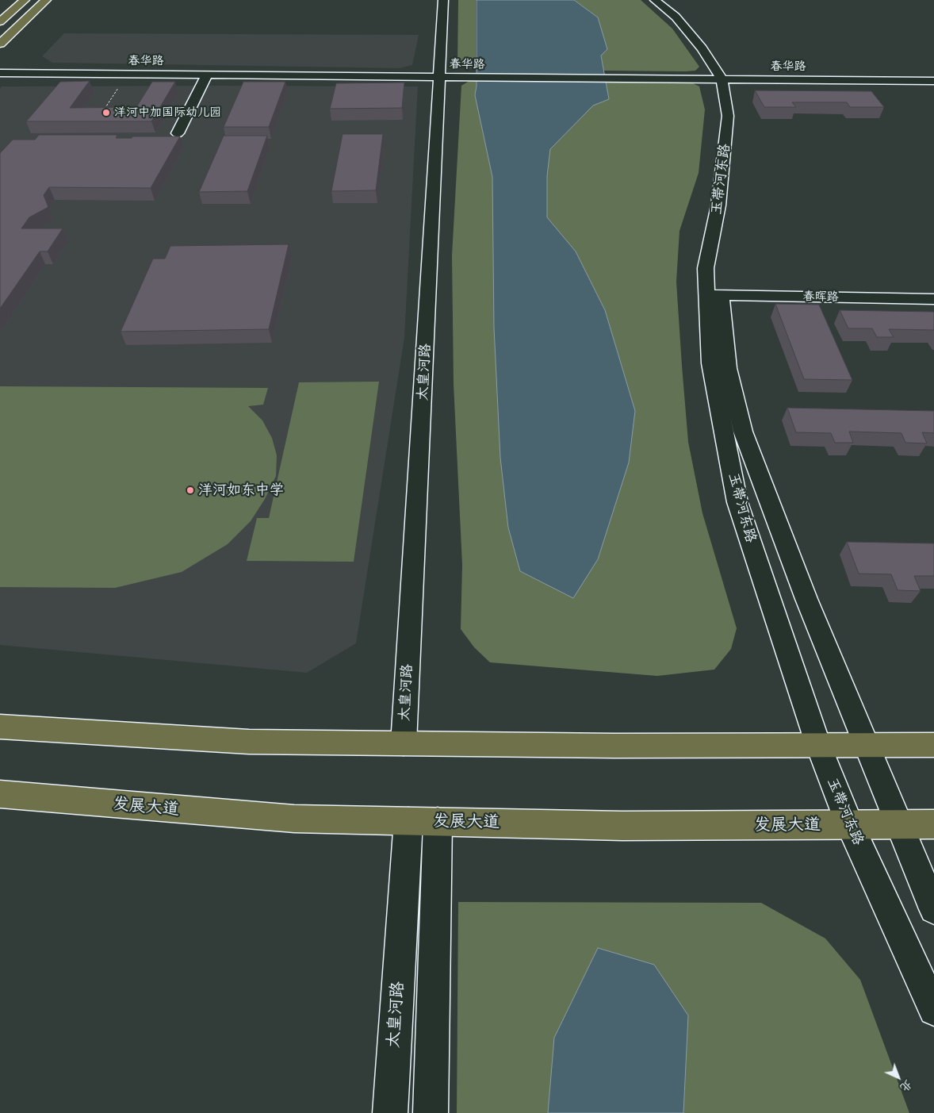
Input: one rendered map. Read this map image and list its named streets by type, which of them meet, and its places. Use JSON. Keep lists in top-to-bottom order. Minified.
{"streets":{"main road":["发展大道"],"street":["春华路","玉带河东路","春晖路","太皇河路"]},"crossings":[["春华路","玉带河东路"],["春华路","太皇河路"],["玉带河东路","春晖路"],["玉带河东路","发展大道"],["太皇河路","发展大道"]],"places":["洋河中加国际幼儿园","洋河如东中学"],"north":"bottom right"}
